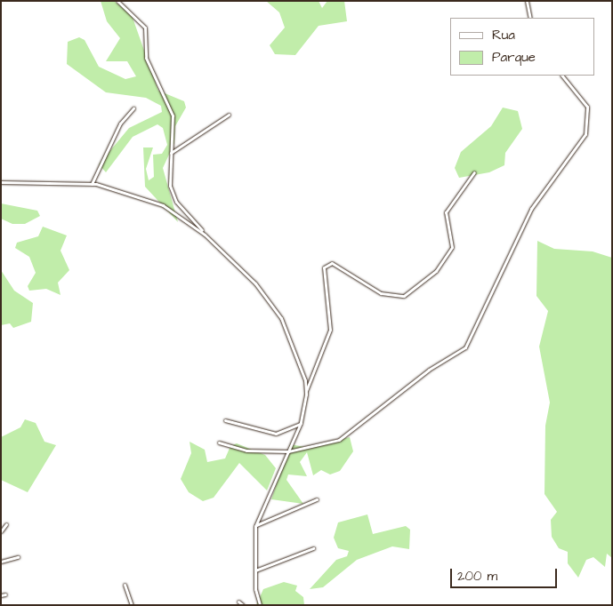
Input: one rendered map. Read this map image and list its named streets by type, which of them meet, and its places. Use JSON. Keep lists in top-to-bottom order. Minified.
{"legend":["Rua","Parque"],"scale_bar":"200 m"}
